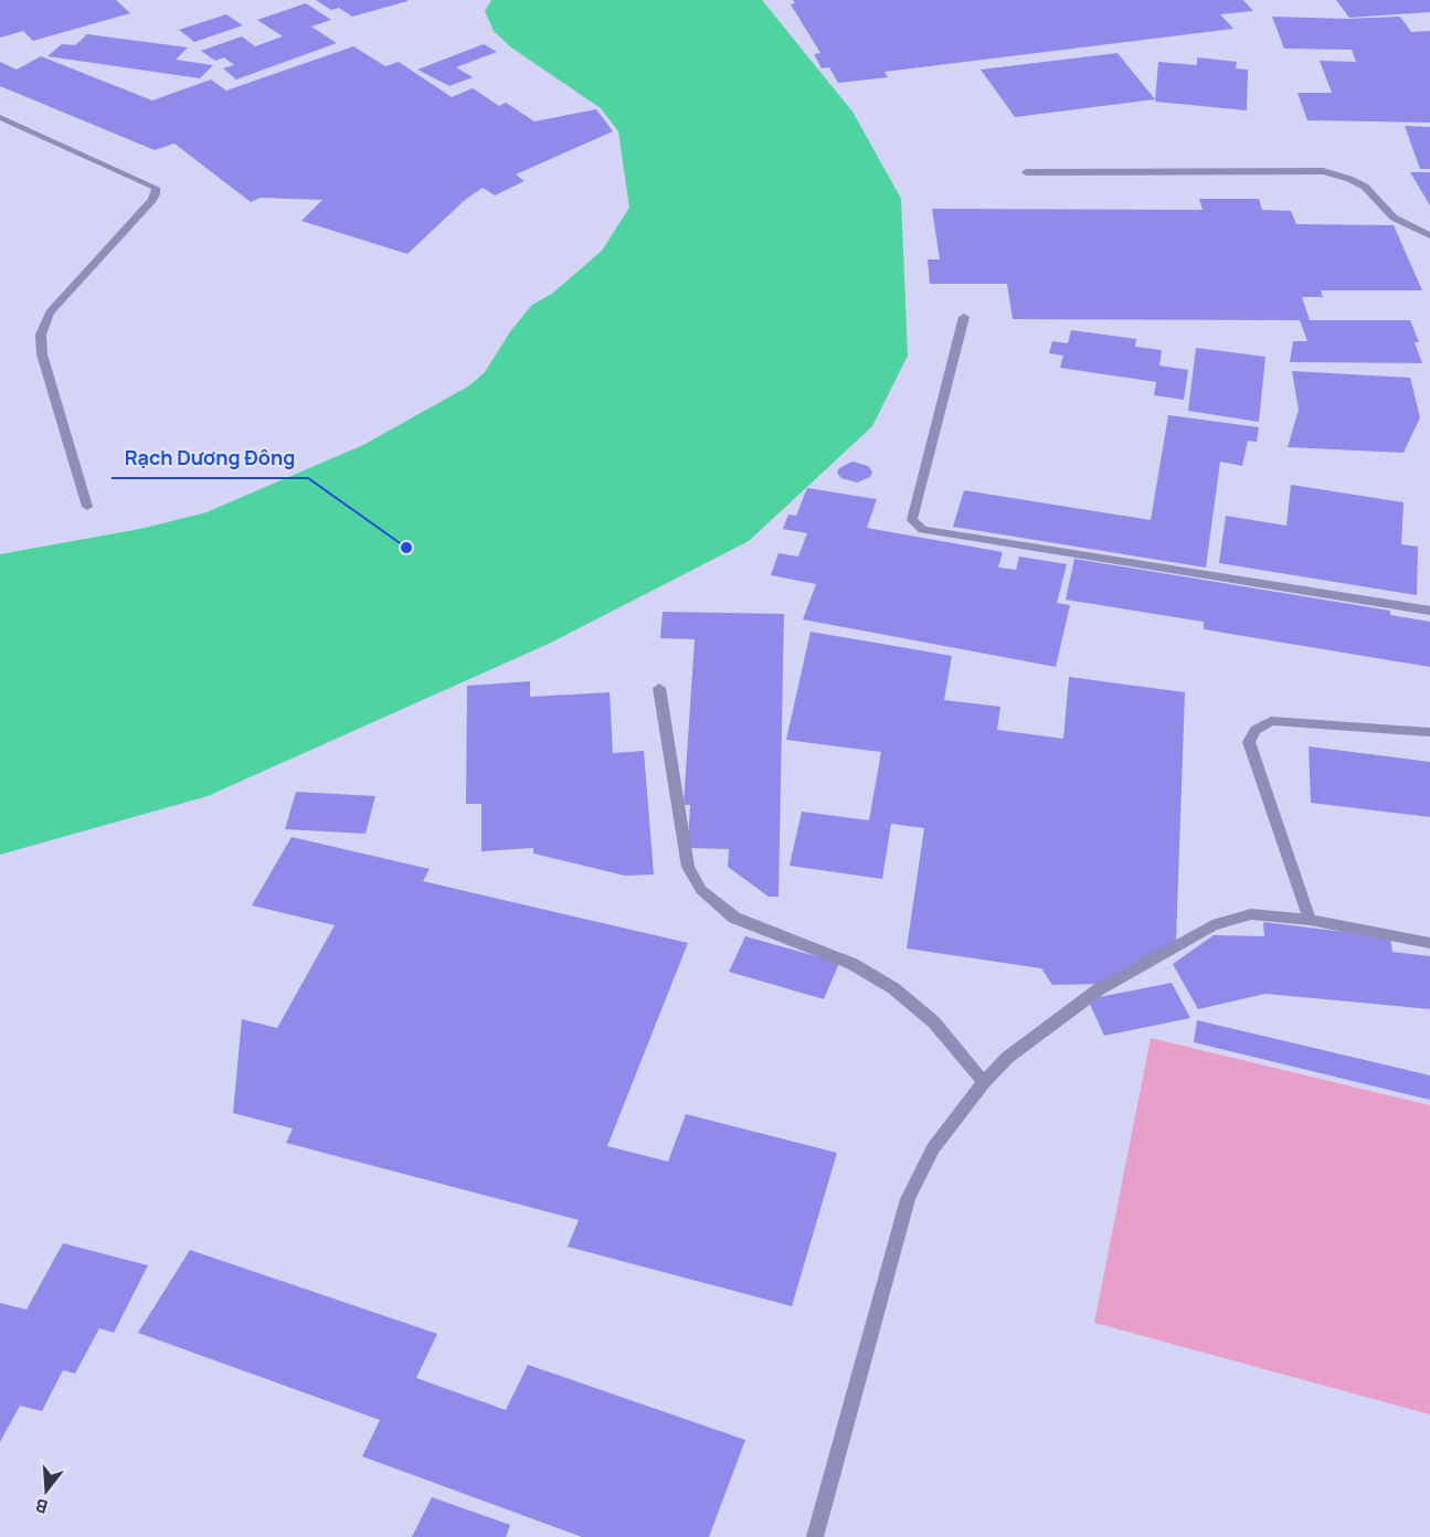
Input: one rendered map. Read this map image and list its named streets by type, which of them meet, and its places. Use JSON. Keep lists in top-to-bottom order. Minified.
{"places":["Rạch Dương Đông"],"north":"bottom"}
